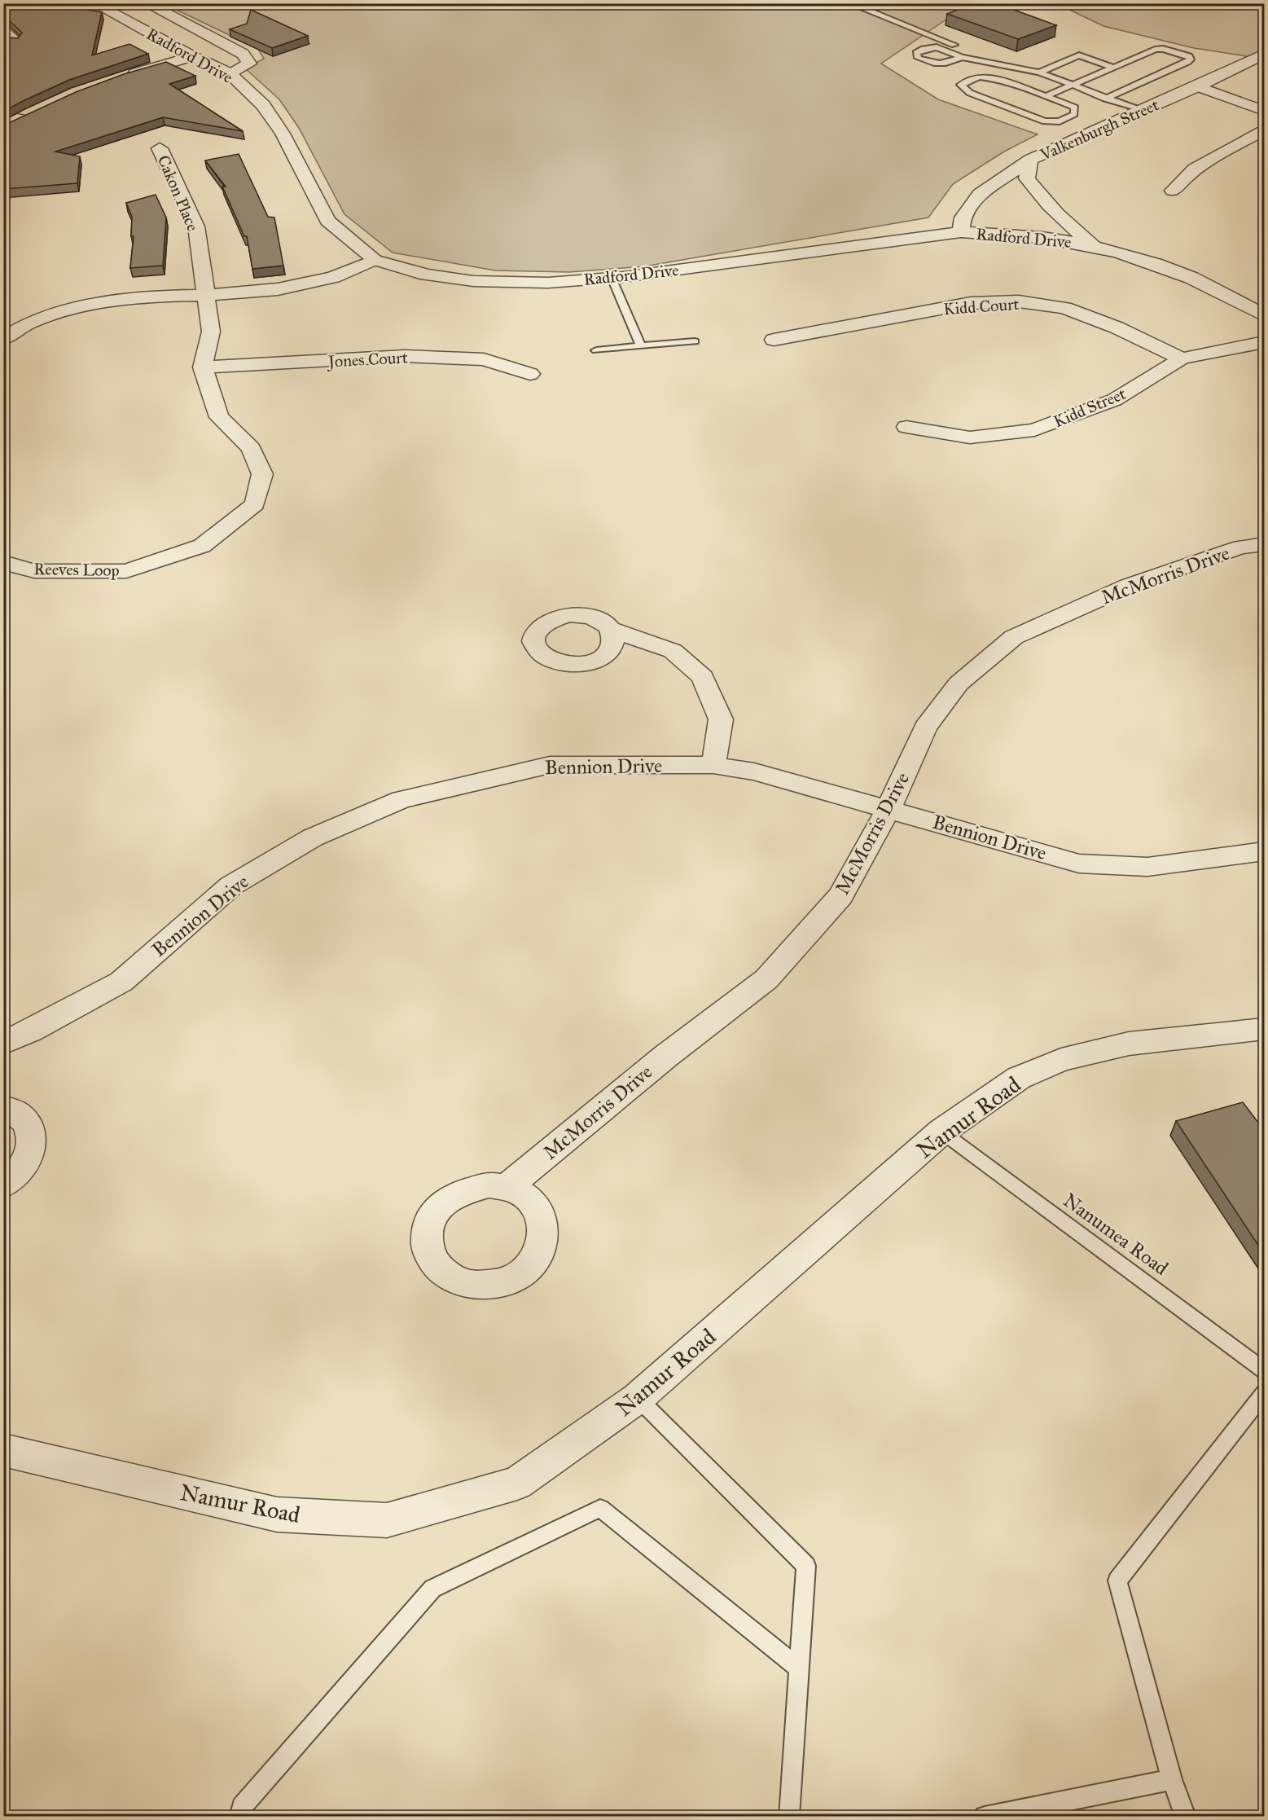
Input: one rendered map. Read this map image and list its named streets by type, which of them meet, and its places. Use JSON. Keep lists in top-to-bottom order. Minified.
{"streets":{"street":["Radford Drive","Valkenburgh Street","Cakon Place","Kidd Court","Jones Court","Kidd Street","Reeves Loop","McMorris Drive","Bennion Drive","Namur Road"],"lane":["Nanumea Road"]},"crossings":[["Radford Drive","Valkenburgh Street"],["Kidd Court","Kidd Street"],["Jones Court","Reeves Loop"],["McMorris Drive","Bennion Drive"],["Namur Road","Nanumea Road"]]}
